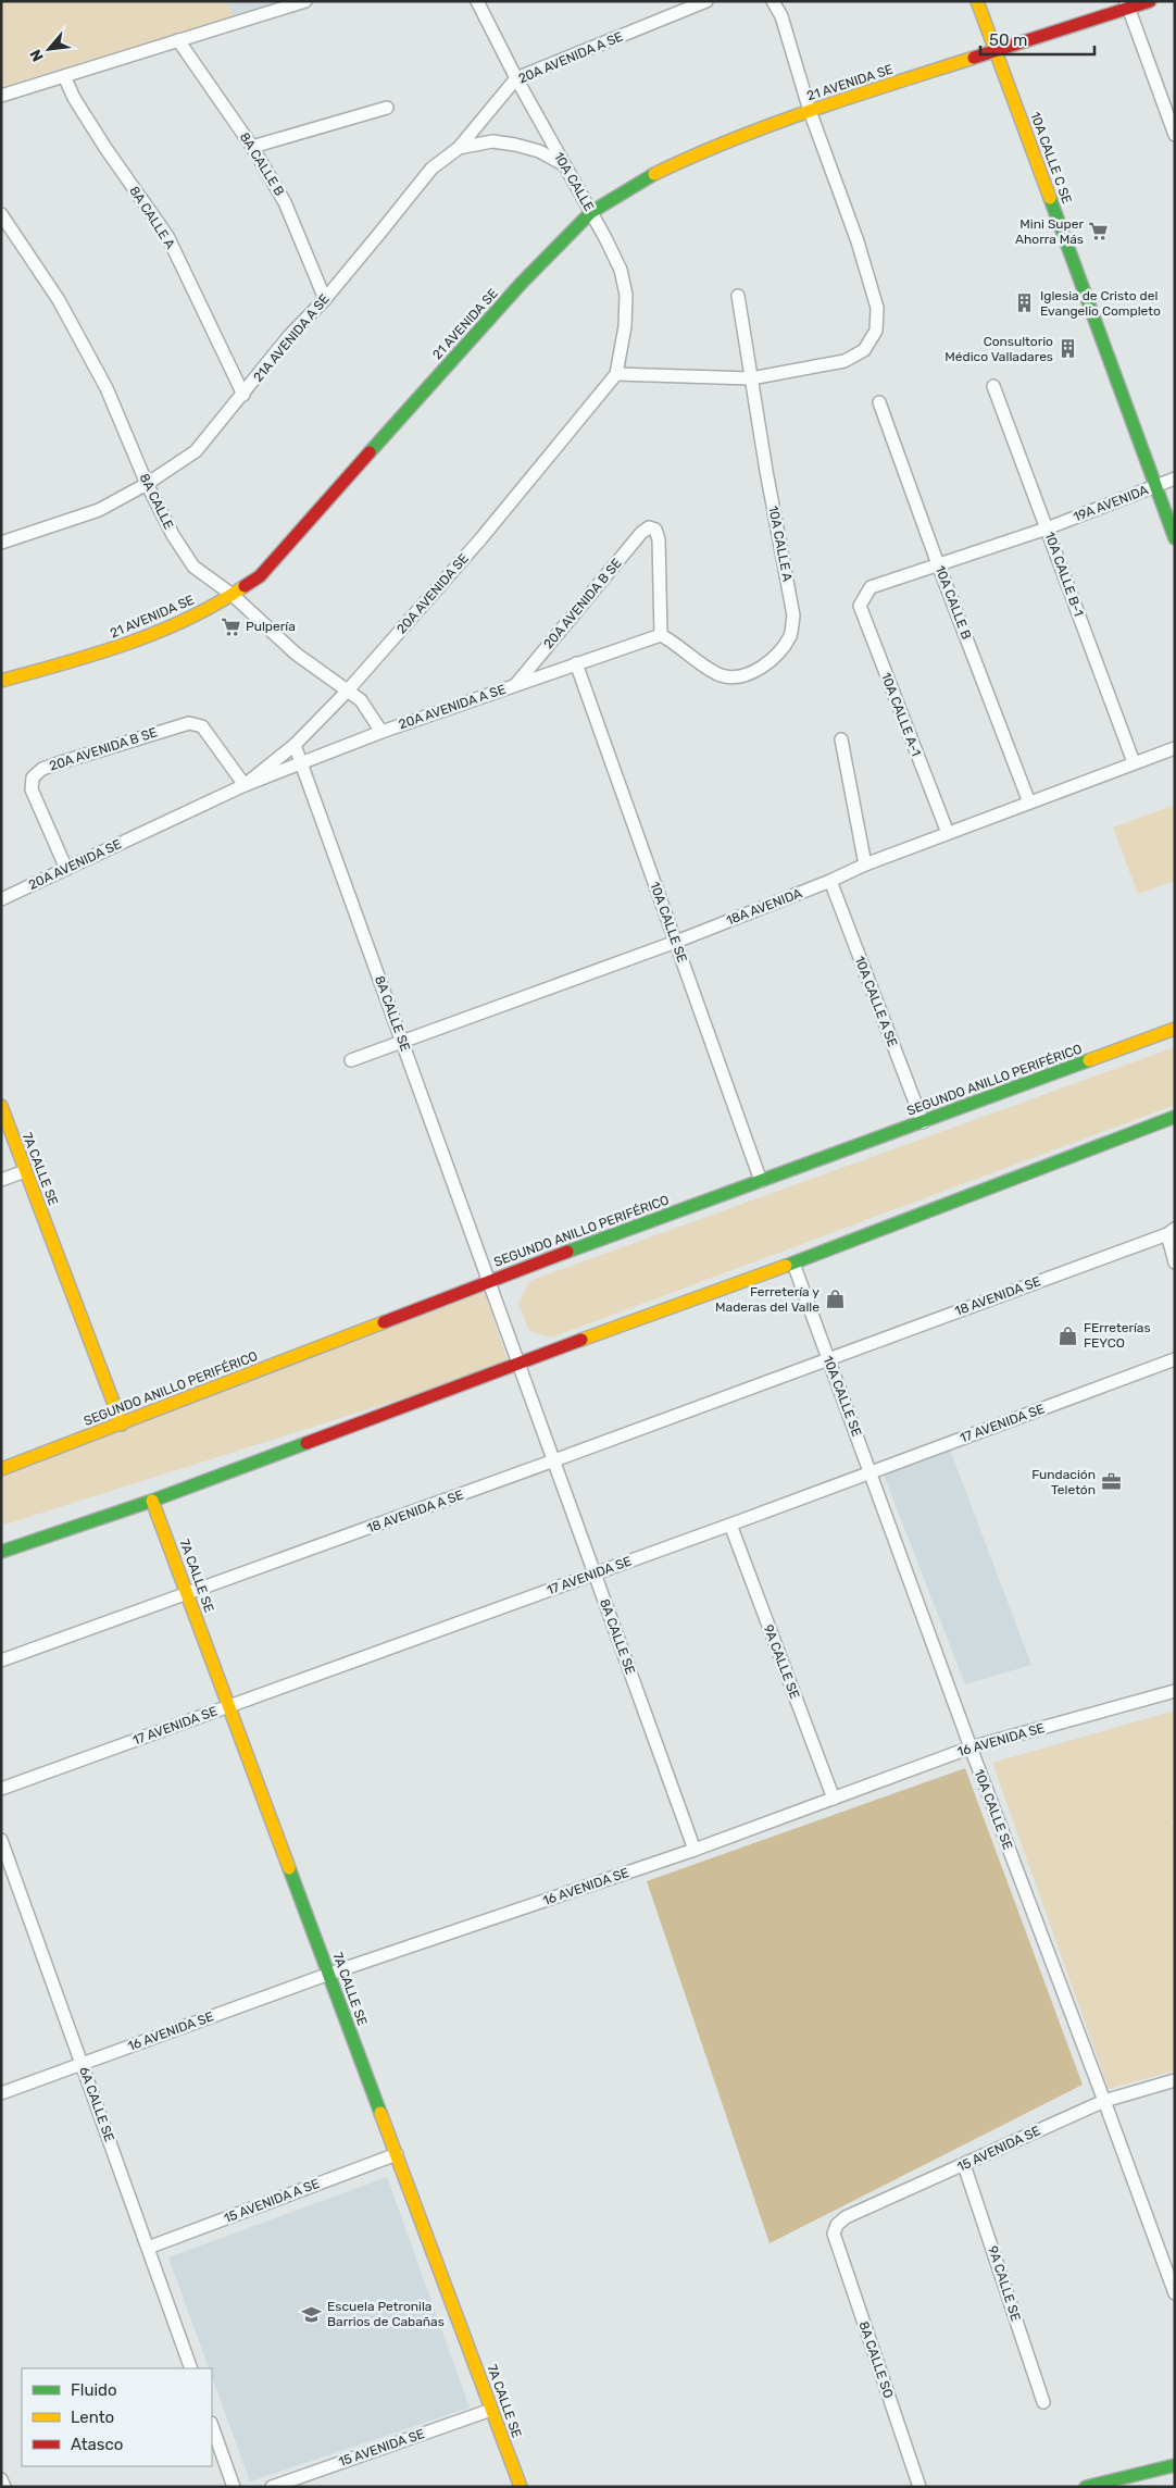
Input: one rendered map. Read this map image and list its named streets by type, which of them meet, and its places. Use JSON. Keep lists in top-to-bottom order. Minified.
{"streets":{"main road":["21 AVENIDA SE","10A CALLE C SE","SEGUNDO ANILLO PERIFÉRICO","7A CALLE SE"],"street":["20A AVENIDA A SE","8A CALLE B","10A CALLE","8A CALLE A","21A AVENIDA A SE","8A CALLE","19A AVENIDA","10A CALLE A","10A CALLE B-1","20A AVENIDA SE","10A CALLE B","20A AVENIDA B SE","10A CALLE A-1","18A AVENIDA","10A CALLE SE","10A CALLE A SE","8A CALLE SE","18 AVENIDA SE","17 AVENIDA SE","18 AVENIDA A SE","9A CALLE SE","16 AVENIDA SE","6A CALLE SE","15 AVENIDA SE","15 AVENIDA A SE","8A CALLE SO"]},"crossings":[["20A AVENIDA A SE","10A CALLE"],["20A AVENIDA A SE","21A AVENIDA A SE"],["20A AVENIDA A SE","8A CALLE"],["20A AVENIDA A SE","10A CALLE A"],["20A AVENIDA A SE","20A AVENIDA SE"],["20A AVENIDA A SE","20A AVENIDA B SE"],["20A AVENIDA A SE","10A CALLE SE"],["20A AVENIDA A SE","8A CALLE SE"],["21 AVENIDA SE","10A CALLE C SE"],["21 AVENIDA SE","10A CALLE"],["21 AVENIDA SE","8A CALLE"],["10A CALLE C SE","19A AVENIDA"],["8A CALLE B","21A AVENIDA A SE"],["10A CALLE","21A AVENIDA A SE"],["10A CALLE","20A AVENIDA SE"],["8A CALLE A","21A AVENIDA A SE"],["21A AVENIDA A SE","8A CALLE"],["8A CALLE","20A AVENIDA SE"],["19A AVENIDA","10A CALLE B-1"],["19A AVENIDA","10A CALLE B"],["19A AVENIDA","10A CALLE A-1"],["10A CALLE A","20A AVENIDA B SE"],["10A CALLE B-1","18A AVENIDA"],["20A AVENIDA SE","20A AVENIDA B SE"],["20A AVENIDA SE","8A CALLE SE"],["10A CALLE B","18A AVENIDA"],["10A CALLE A-1","18A AVENIDA"],["18A AVENIDA","10A CALLE SE"],["18A AVENIDA","10A CALLE A SE"],["18A AVENIDA","8A CALLE SE"],["10A CALLE SE","SEGUNDO ANILLO PERIFÉRICO"],["10A CALLE SE","18 AVENIDA SE"],["10A CALLE SE","17 AVENIDA SE"],["10A CALLE SE","18 AVENIDA A SE"],["10A CALLE SE","16 AVENIDA SE"],["10A CALLE SE","15 AVENIDA SE"],["10A CALLE A SE","SEGUNDO ANILLO PERIFÉRICO"],["8A CALLE SE","SEGUNDO ANILLO PERIFÉRICO"],["8A CALLE SE","17 AVENIDA SE"],["8A CALLE SE","18 AVENIDA A SE"],["8A CALLE SE","16 AVENIDA SE"],["SEGUNDO ANILLO PERIFÉRICO","7A CALLE SE"],["7A CALLE SE","17 AVENIDA SE"],["7A CALLE SE","18 AVENIDA A SE"],["7A CALLE SE","16 AVENIDA SE"],["7A CALLE SE","15 AVENIDA SE"],["7A CALLE SE","15 AVENIDA A SE"],["18 AVENIDA SE","18 AVENIDA A SE"],["17 AVENIDA SE","9A CALLE SE"],["9A CALLE SE","16 AVENIDA SE"],["9A CALLE SE","15 AVENIDA SE"],["16 AVENIDA SE","6A CALLE SE"],["6A CALLE SE","15 AVENIDA A SE"],["15 AVENIDA SE","8A CALLE SO"]],"places":{"supermarket":["Mini Super Ahorra Más","Pulpería"],"building":["Iglesia de Cristo del Evangelio Completo","Consultorio Médico Valladares"],"shop":["Ferretería y Maderas del Valle","FErreterías FEYCO"],"office":["Fundación Teletón"],"school or university":["Escuela Petronila Barrios de Cabañas"]},"legend":["Fluido","Lento","Atasco"],"scale_bar":"50 m","north":"bottom left"}
